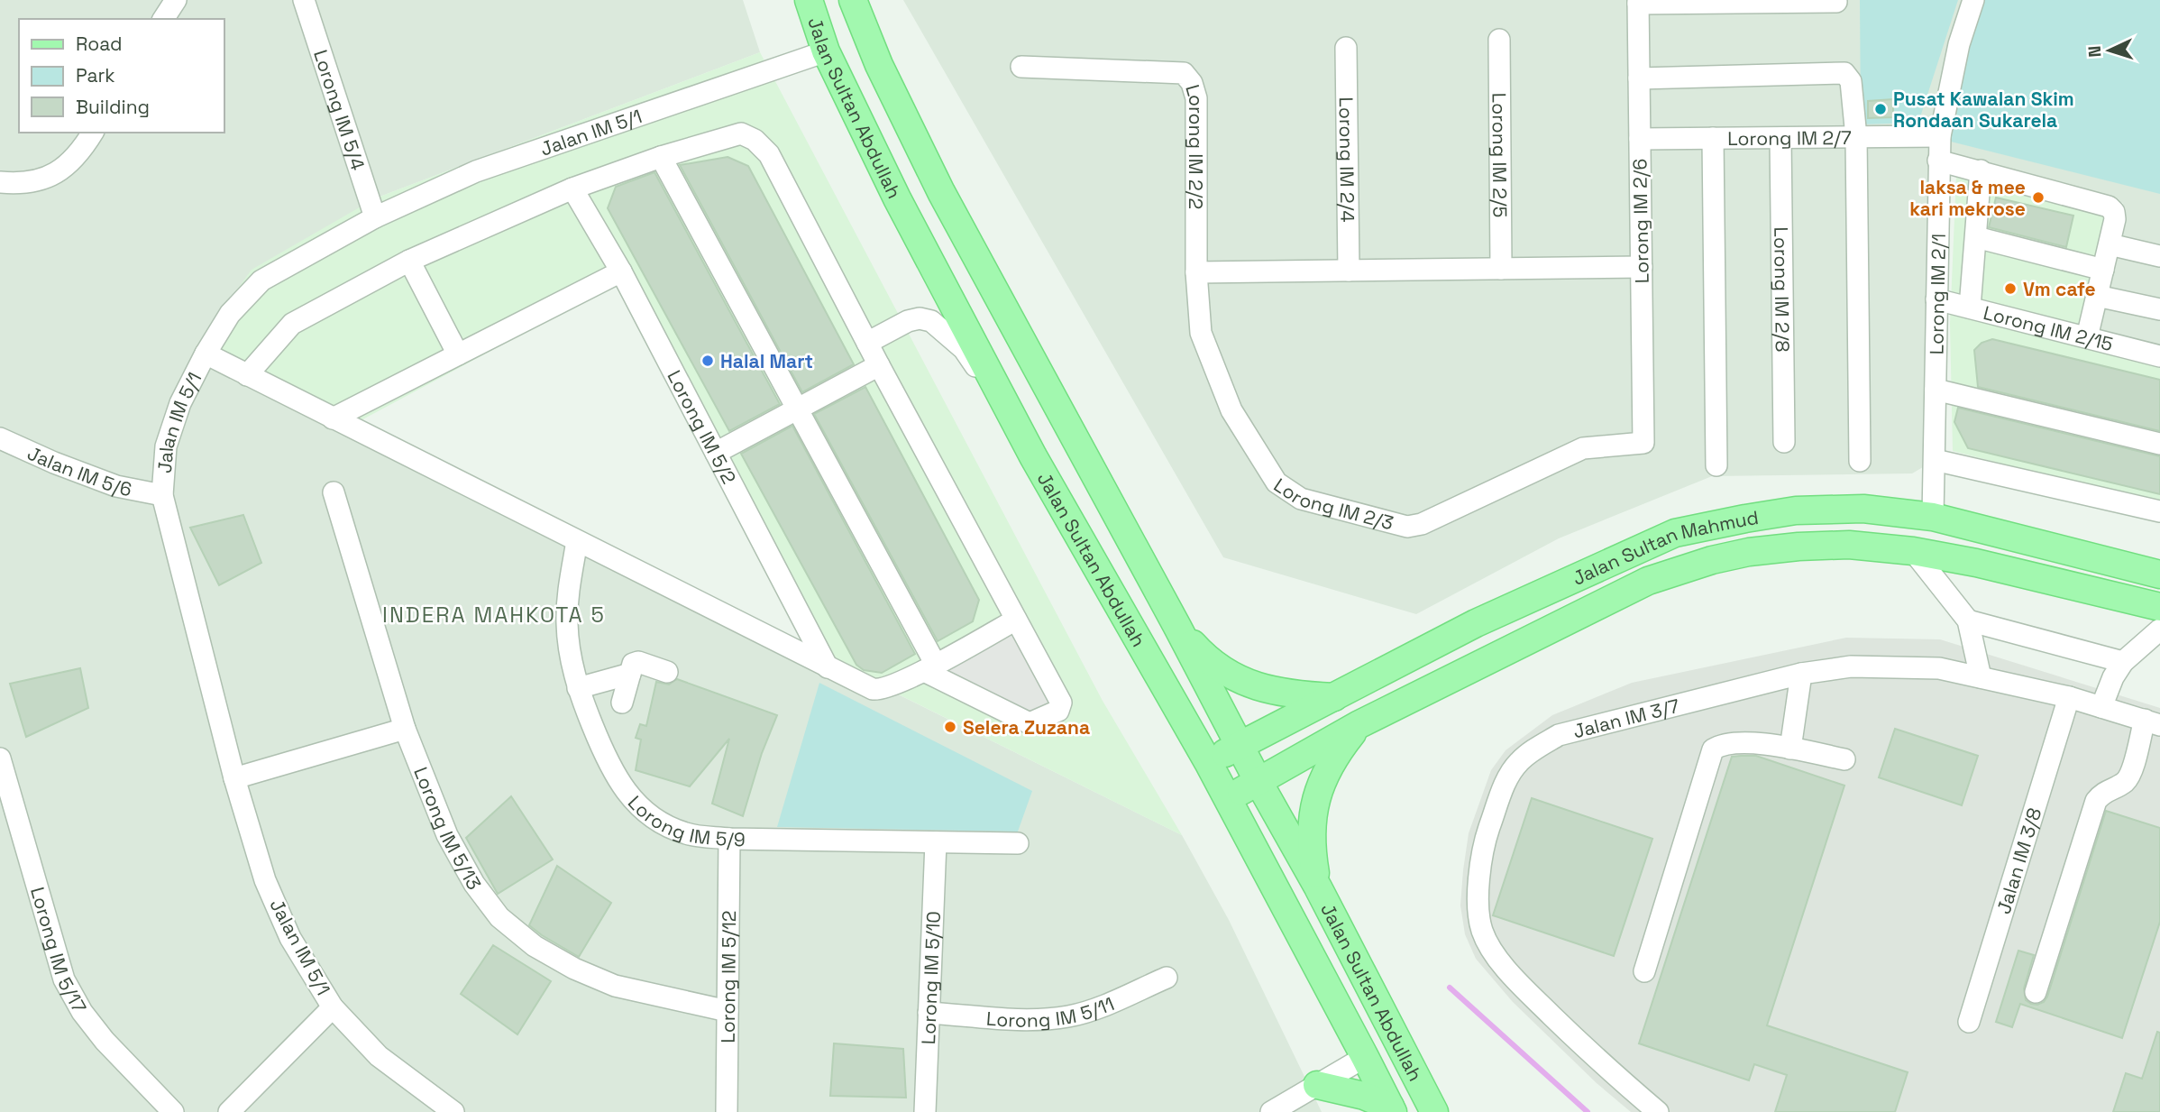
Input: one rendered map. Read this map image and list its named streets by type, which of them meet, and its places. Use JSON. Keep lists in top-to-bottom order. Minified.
{"streets":{"main road":["Jalan Sultan Abdullah","Jalan Sultan Mahmud"],"street":["Lorong IM 5/4","Jalan IM 5/1","Lorong IM 2/7","Lorong IM 2/2","Lorong IM 2/5","Lorong IM 2/4","Lorong IM 2/6","Lorong IM 2/8","Lorong IM 2/1","Lorong IM 2/15","Lorong IM 5/2","Jalan IM 5/6","Lorong IM 2/3","Jalan IM 3/7","Lorong IM 5/9","Lorong IM 5/13","Jalan IM 3/8","Lorong IM 5/17","Lorong IM 5/12","Lorong IM 5/10","Lorong IM 5/11"]},"crossings":[["Jalan Sultan Abdullah","Jalan IM 5/1"],["Jalan Sultan Abdullah","Jalan Sultan Mahmud"],["Lorong IM 5/4","Jalan IM 5/1"],["Jalan IM 5/1","Jalan IM 5/6"],["Lorong IM 2/7","Lorong IM 2/6"],["Lorong IM 2/7","Lorong IM 2/8"],["Lorong IM 2/7","Lorong IM 2/1"],["Lorong IM 2/2","Lorong IM 2/3"],["Lorong IM 2/6","Lorong IM 2/3"],["Lorong IM 2/1","Lorong IM 2/15"],["Lorong IM 2/1","Jalan Sultan Mahmud"],["Jalan IM 3/7","Jalan IM 3/8"],["Lorong IM 5/9","Lorong IM 5/12"],["Lorong IM 5/9","Lorong IM 5/10"],["Lorong IM 5/13","Lorong IM 5/12"],["Lorong IM 5/10","Lorong IM 5/11"]],"districts":["INDERA MAHKOTA 5"],"places":["Pusat Kawalan Skim Rondaan Sukarela","laksa & mee kari mekrose","Vm cafe","Halal Mart","Selera Zuzana"],"legend":["Road","Park","Building"],"north":"left"}
